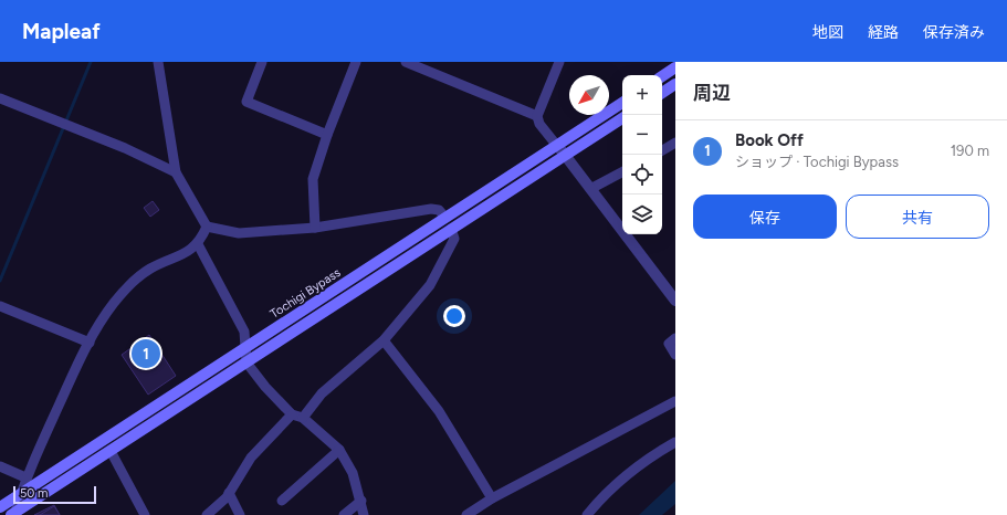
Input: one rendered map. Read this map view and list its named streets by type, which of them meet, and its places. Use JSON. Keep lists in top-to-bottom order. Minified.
{"streets":{"main road":["Tochigi Bypass"]},"scale_bar":"50 m","north":"bottom left","page":{"header":"Mapleaf","nav":["地図","経路","保存済み"],"heading":"周辺","map_buttons":["+","−"],"list":[{"mark":"1","name":"Book Off","note":"ショップ · Tochigi Bypass","value":"190 m"}],"buttons":["保存","共有"],"pins":"1","scale":"50 m"}}
